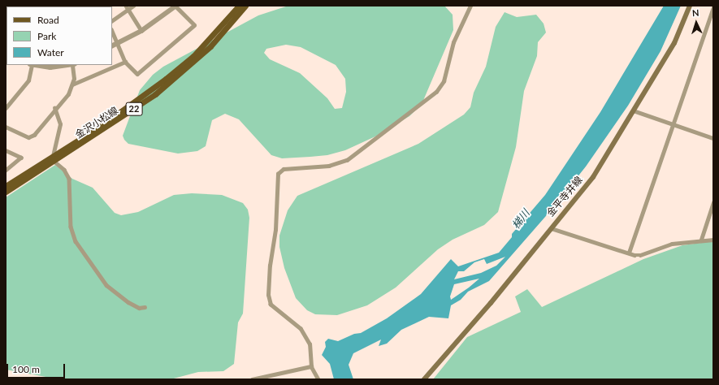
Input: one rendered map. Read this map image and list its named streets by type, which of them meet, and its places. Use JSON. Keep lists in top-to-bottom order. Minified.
{"streets":{"main road":["22","金沢小松線","金平寺井線"]},"water":["梯川"],"legend":["Road","Park","Water"],"scale_bar":"100 m","north":"top"}
